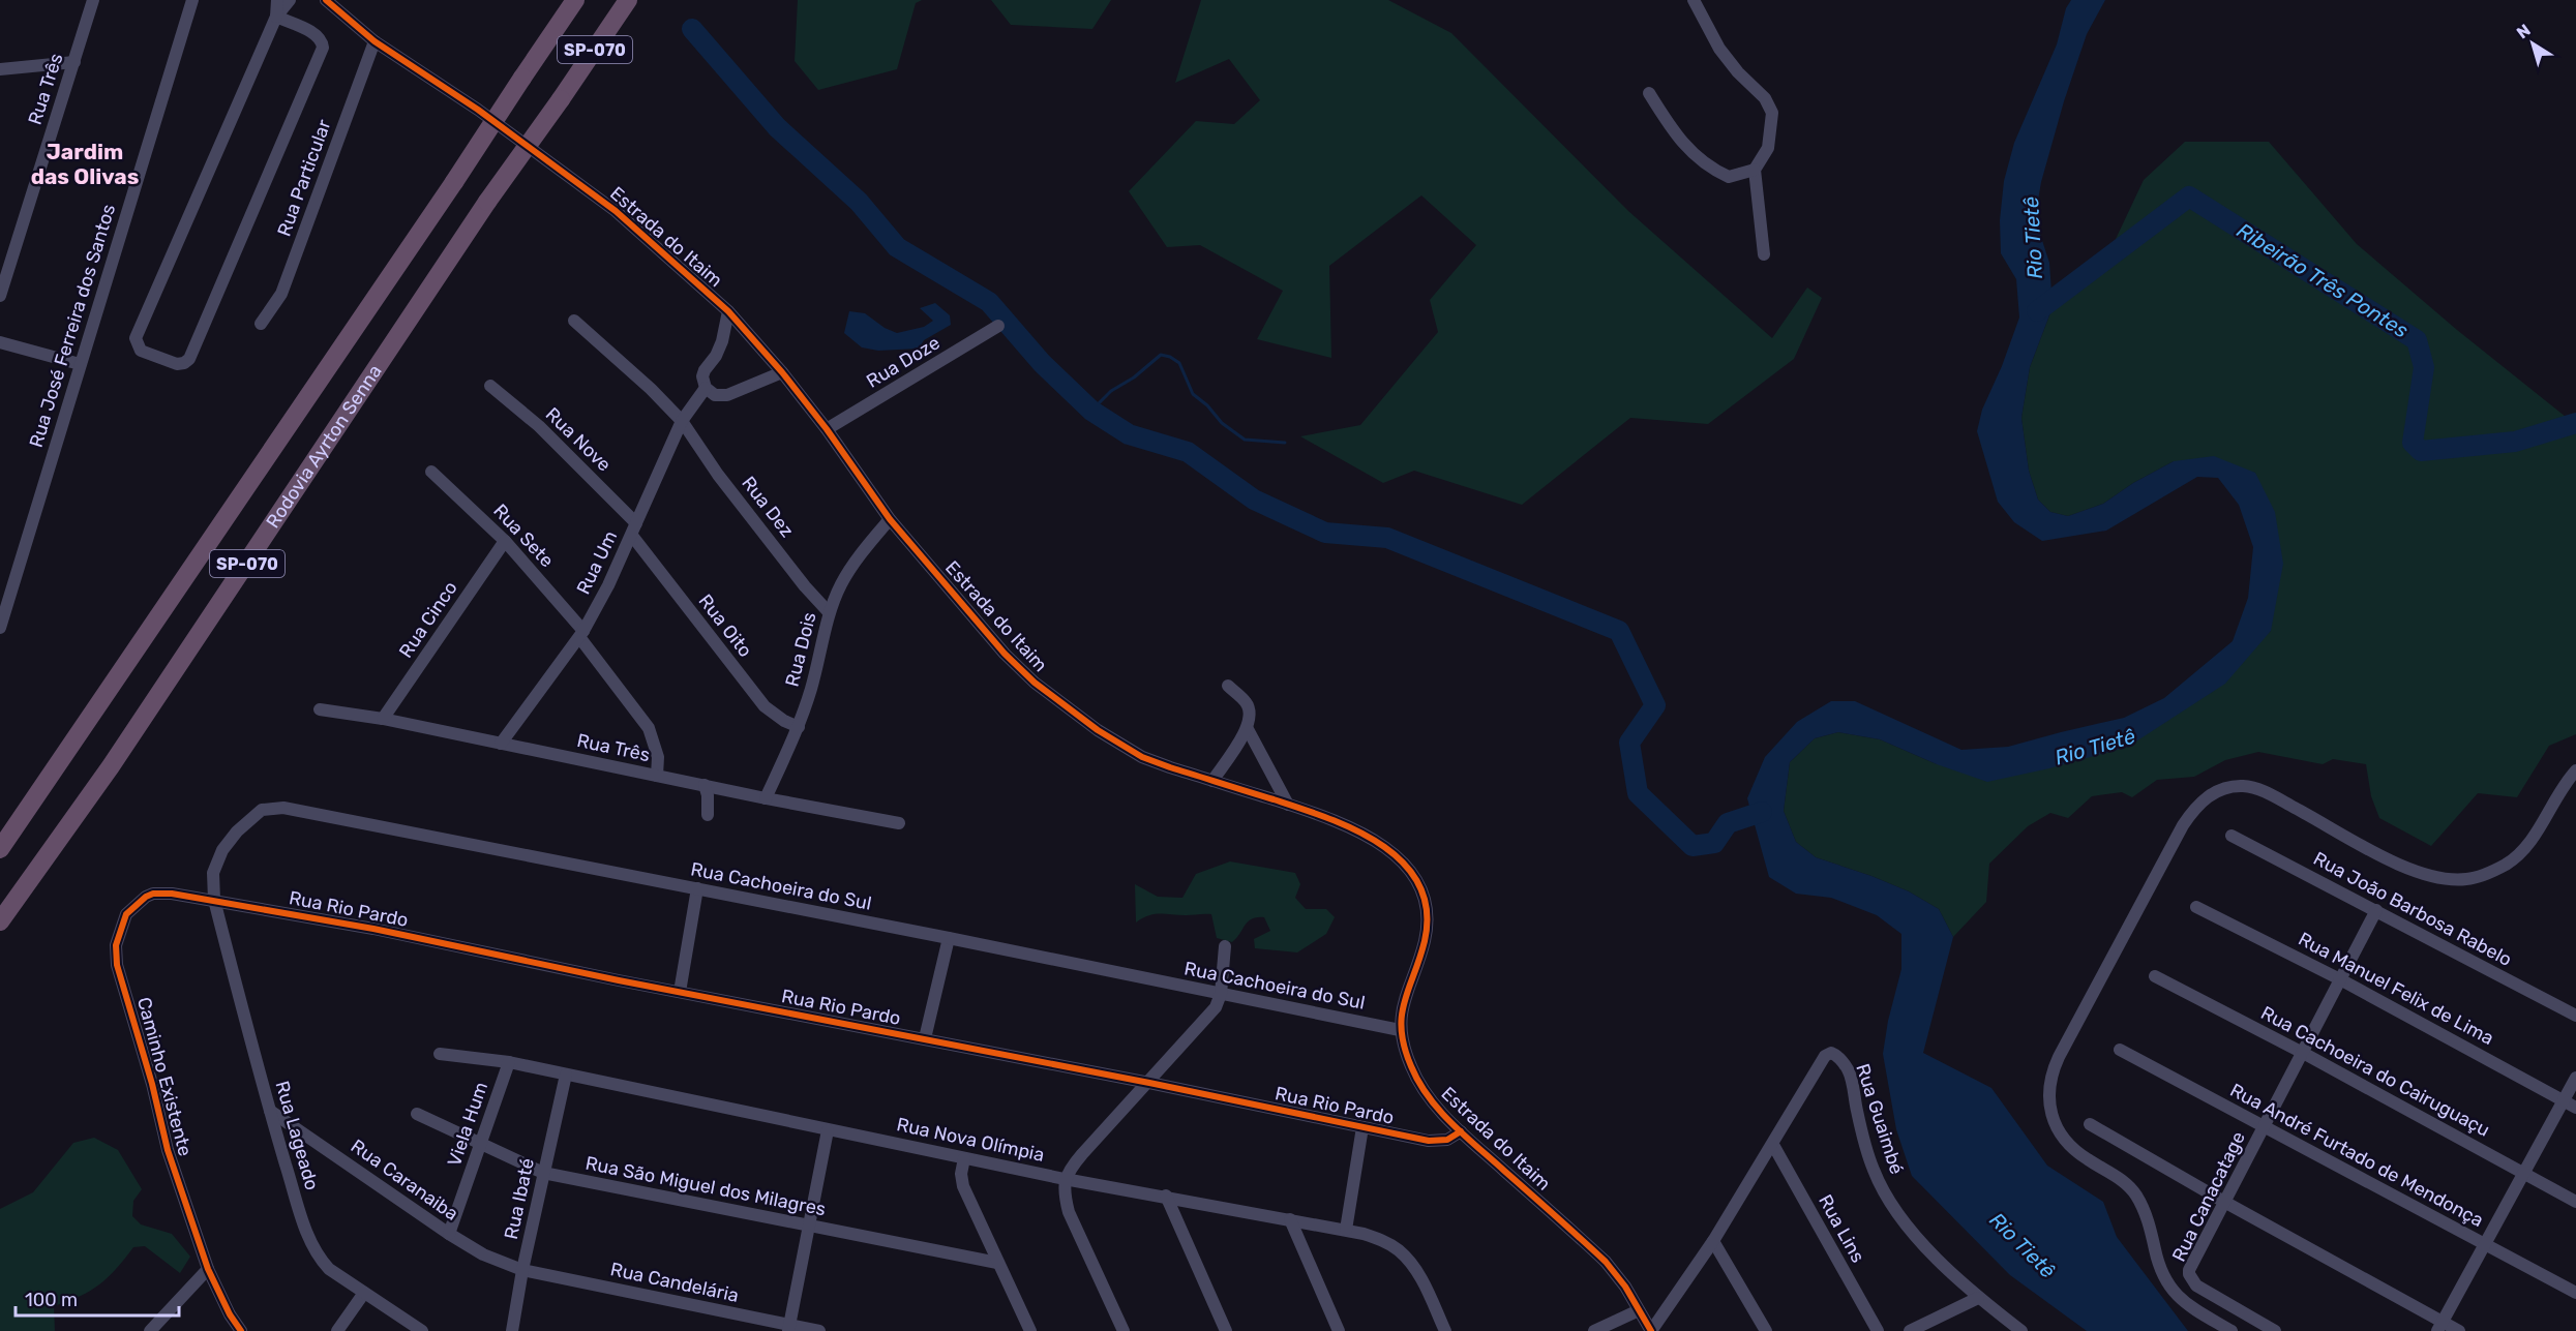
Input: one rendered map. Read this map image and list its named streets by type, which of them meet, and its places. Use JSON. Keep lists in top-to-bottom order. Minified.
{"streets":{"highway":["SP-070","Rodovia Ayrton Senna"],"street":["Rua Três","Rua Particular","Estrada do Itaim","Rua José Ferreira dos Santos","Rua Doze","Rua Nove","Rua Dez","Rua Sete","Rua Um","Rua Cinco","Rua Oito","Rua Dois","Rua Cachoeira do Sul","Rua Rio Pardo","Rua João Barbosa Rabelo","Rua Manuel Felix de Lima","Rua Cachoeira do Cairuguaçu","Caminho Existente","Rua Guaimbé","Viela Hum","Rua Lageado","Rua Nova Olímpia","Rua André Furtado de Mendonça","Rua Caranaiba","Rua São Miguel dos Milagres","Rua Canacatage","Rua Ibaté","Rua Lins","Rua Candelária"]},"crossings":[["Rua Três","Rua Sete"],["Rua Três","Rua Um"],["Rua Três","Rua Cinco"],["Rua Três","Rua Dois"],["Rua Particular","Estrada do Itaim"],["Estrada do Itaim","Rua Doze"],["Estrada do Itaim","Rua Um"],["Estrada do Itaim","Rua Dois"],["Estrada do Itaim","Rua Cachoeira do Sul"],["Estrada do Itaim","Rua Rio Pardo"],["Estrada do Itaim","Rua Guaimbé"],["Rua Nove","Rua Um"],["Rua Nove","Rua Oito"],["Rua Dez","Rua Um"],["Rua Dez","Rua Dois"],["Rua Sete","Rua Um"],["Rua Sete","Rua Cinco"],["Rua Um","Rua Oito"],["Rua Oito","Rua Dois"],["Rua Cachoeira do Sul","Rua Rio Pardo"],["Rua Cachoeira do Sul","Caminho Existente"],["Rua Cachoeira do Sul","Rua Lageado"],["Rua Rio Pardo","Caminho Existente"],["Rua Rio Pardo","Rua Lageado"],["Rua João Barbosa Rabelo","Rua Canacatage"],["Rua Manuel Felix de Lima","Rua Canacatage"],["Rua Cachoeira do Cairuguaçu","Rua Canacatage"],["Caminho Existente","Rua Lageado"],["Rua Guaimbé","Rua Lins"],["Viela Hum","Rua Nova Olímpia"],["Viela Hum","Rua Caranaiba"],["Viela Hum","Rua São Miguel dos Milagres"],["Rua Lageado","Rua Caranaiba"],["Rua Nova Olímpia","Rua Ibaté"],["Rua André Furtado de Mendonça","Rua Canacatage"],["Rua Caranaiba","Rua Ibaté"],["Rua Caranaiba","Rua Candelária"],["Rua São Miguel dos Milagres","Rua Ibaté"],["Rua Ibaté","Rua Candelária"]],"districts":["Jardim das Olivas"],"water":["Rio Tietê","Ribeirão Três Pontes"],"scale_bar":"100 m","north":"top left"}
